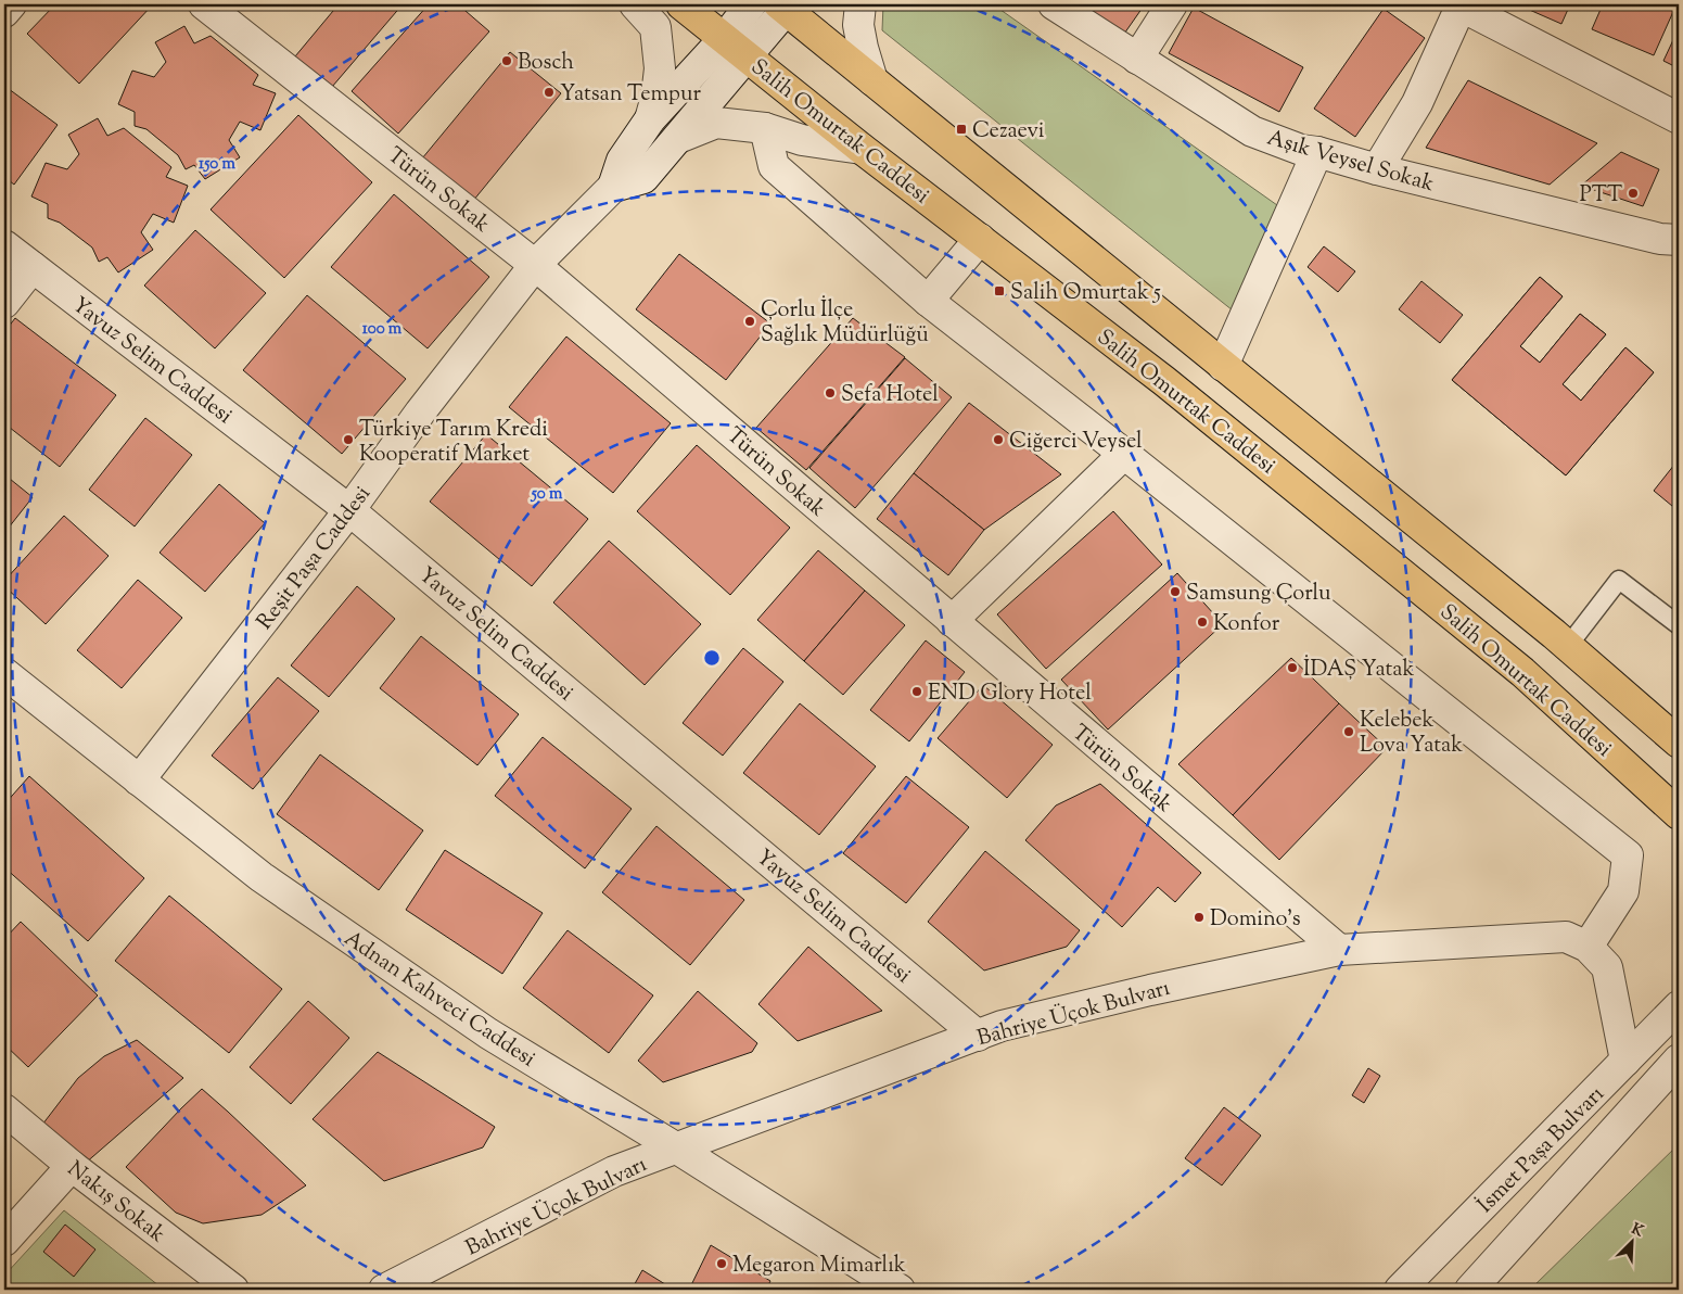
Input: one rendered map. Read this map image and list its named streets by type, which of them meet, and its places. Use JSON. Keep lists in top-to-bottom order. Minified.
{"streets":{"main road":["Salih Omurtak Caddesi"],"street":["Aşık Veysel Sokak","Türün Sokak","Yavuz Selim Caddesi","Reşit Paşa Caddesi","Adnan Kahveci Caddesi","Bahriye Üçok Bulvarı","İsmet Paşa Bulvarı","Nakış Sokak"]},"crossings":[["Türün Sokak","Reşit Paşa Caddesi"],["Türün Sokak","Bahriye Üçok Bulvarı"],["Yavuz Selim Caddesi","Reşit Paşa Caddesi"],["Yavuz Selim Caddesi","Bahriye Üçok Bulvarı"],["Reşit Paşa Caddesi","Adnan Kahveci Caddesi"],["Adnan Kahveci Caddesi","Bahriye Üçok Bulvarı"],["Bahriye Üçok Bulvarı","İsmet Paşa Bulvarı"]],"places":{"other":["Bosch","Yatsan Tempur","PTT","Çorlu İlçe Sağlık Müdürlüğü","Sefa Hotel","Türkiye Tarım Kredi Kooperatif Market","Ciğerci Veysel","Samsung Çorlu","Konfor","İDAŞ Yatak","END Glory Hotel","Kelebek Lova Yatak","Domino's","Megaron Mimarlık"],"transit":["Cezaevi","Salih Omurtak 5"]},"north":"top right","rings":["150 m","100 m","50 m"]}
